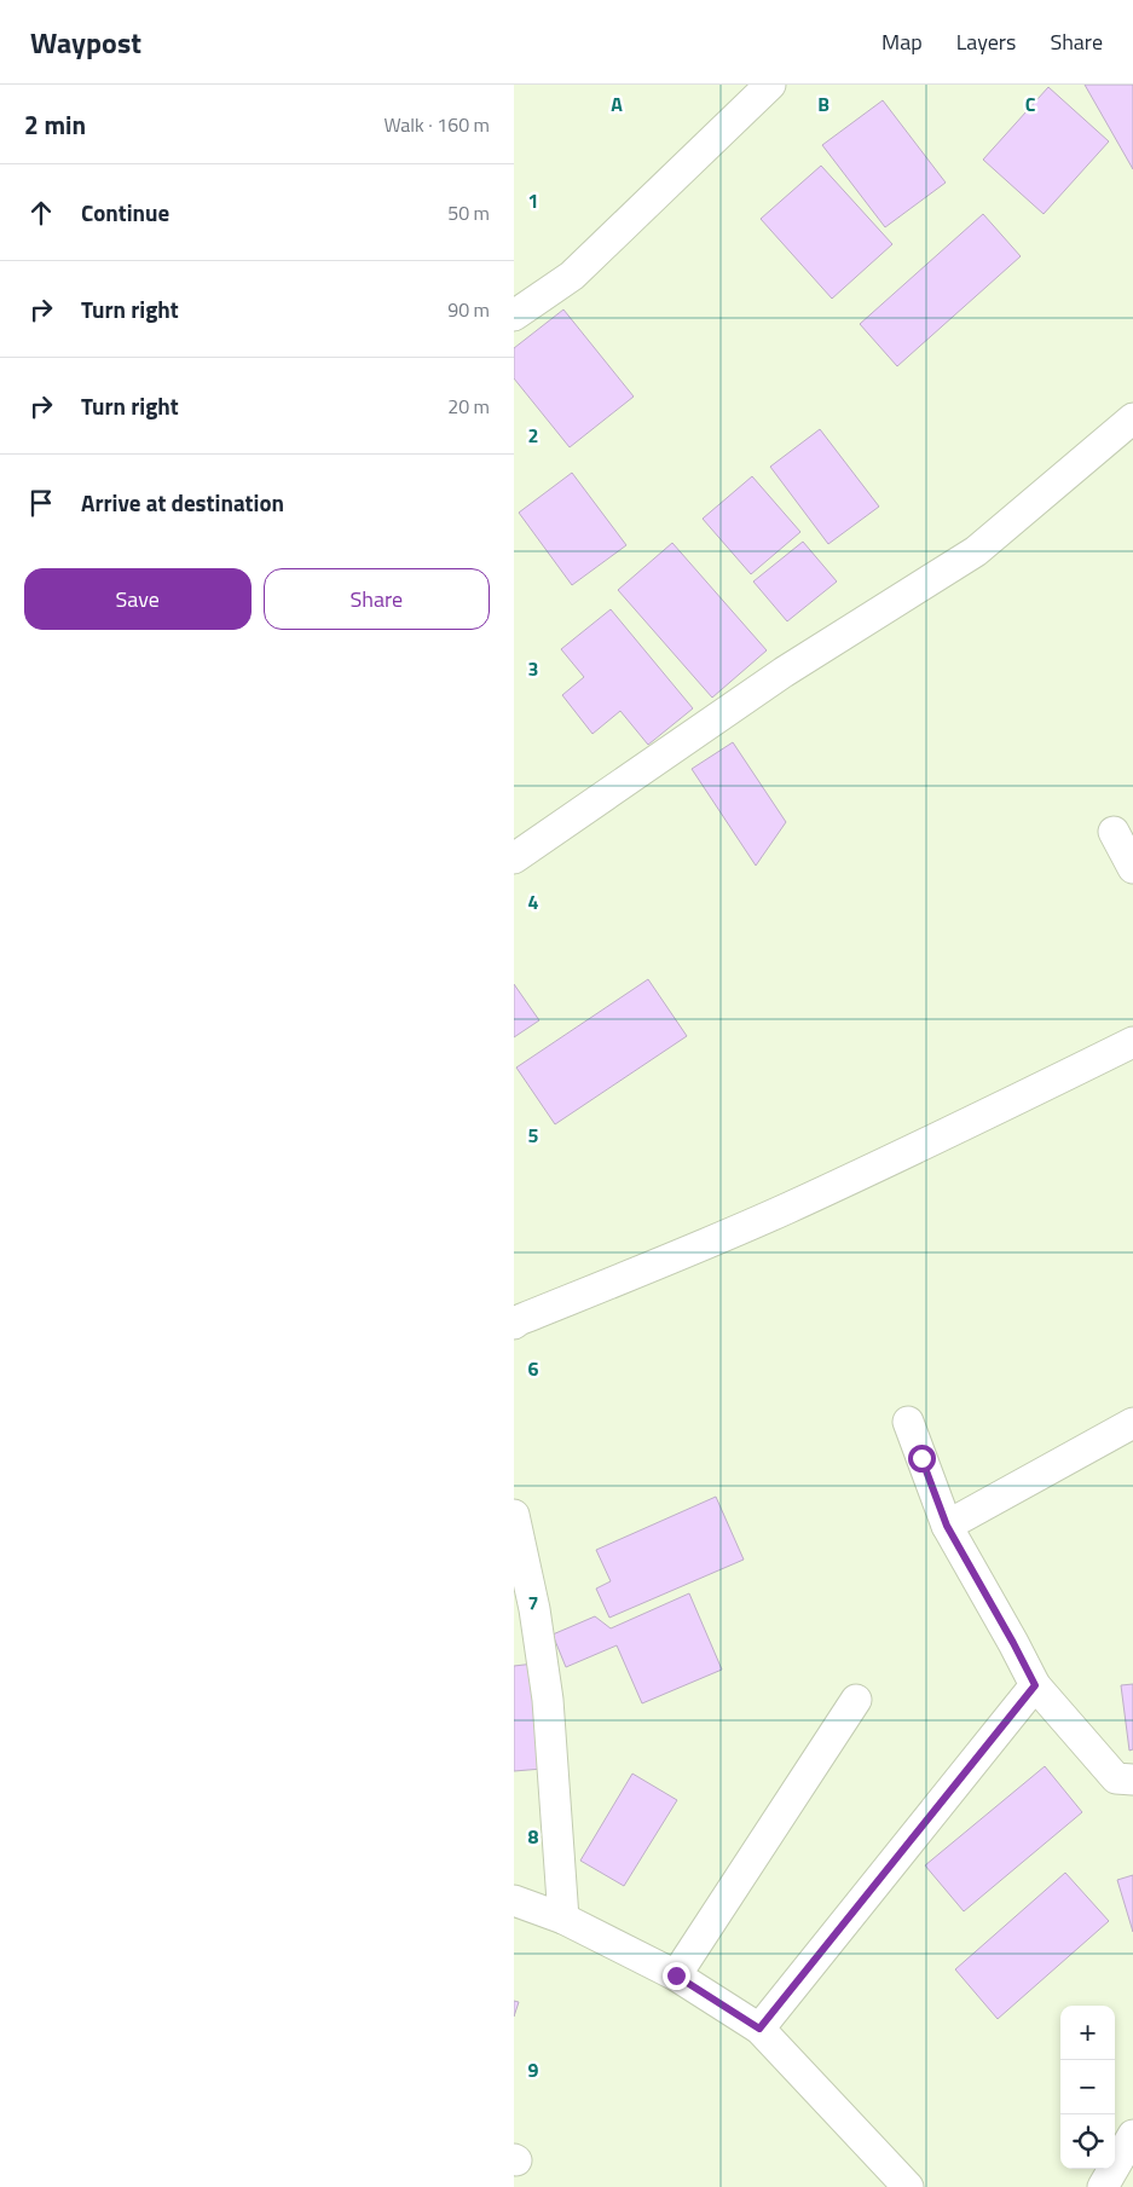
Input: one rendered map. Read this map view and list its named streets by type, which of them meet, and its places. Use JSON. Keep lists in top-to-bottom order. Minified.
{"page":{"header":"Waypost","nav":["Map","Layers","Share"],"heading":["2 min","Walk · 160 m"],"list":[["Continue","50 m"],["Turn right","90 m"],["Turn right","20 m"],"Arrive at destination"],"buttons":["Save","Share"],"map_buttons":["+","−"]},"grid":{"columns":["A","B","C"],"rows":["1","2","3","4","5","6","7","8","9"]}}
